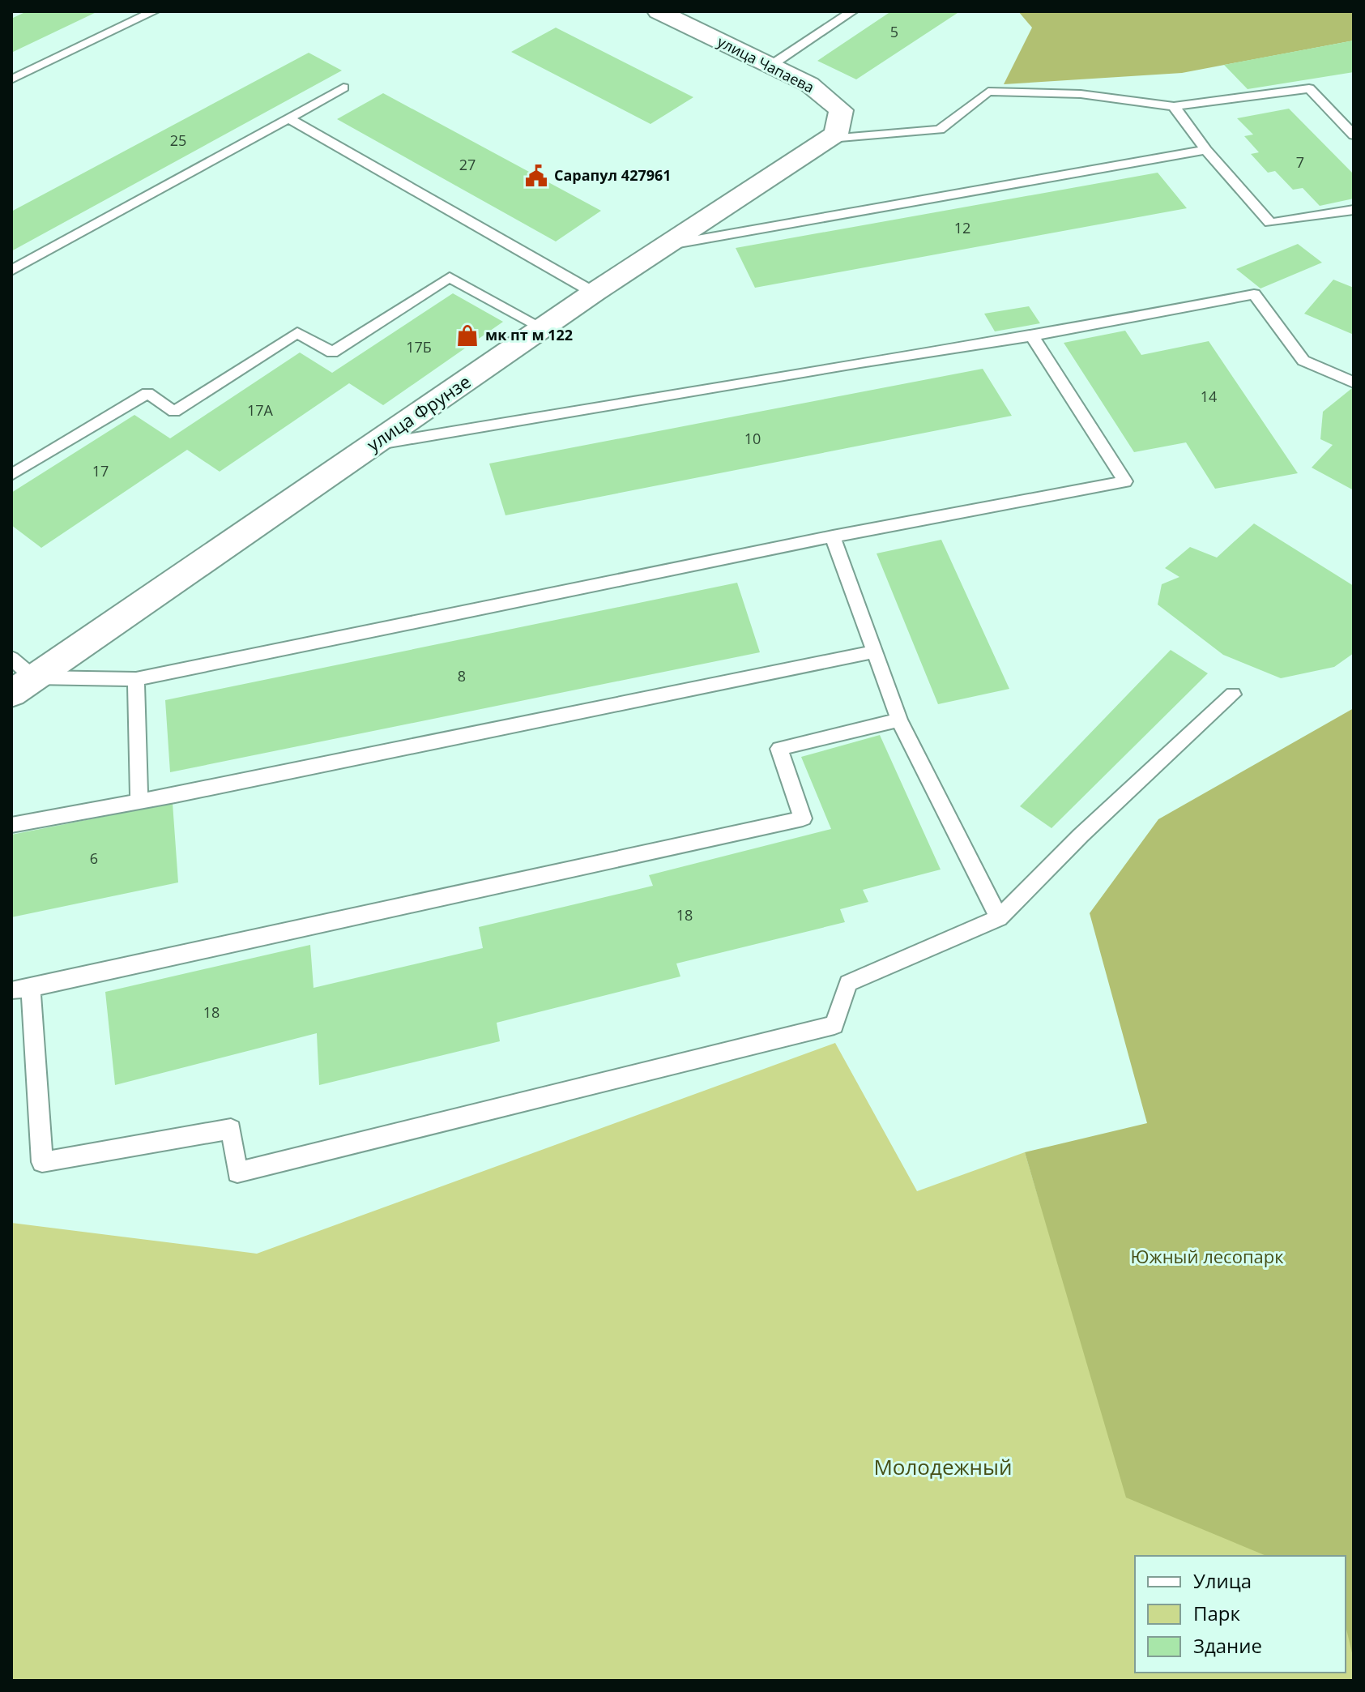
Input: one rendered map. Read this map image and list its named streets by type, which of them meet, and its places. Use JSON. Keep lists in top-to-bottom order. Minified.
{"streets":{"street":["улица Чапаева","улица Фрунзе"]},"crossings":[["улица Чапаева","улица Фрунзе"]],"parks":["Южный лесопарк","Молодежный"],"places":{"public building":["Сарапул 427961"],"shop":["мк пт м 122"]},"house_numbers":["5","25","7","27","12","17Б","14","17А","10","17","8","6","18","18"],"legend":["Улица","Парк","Здание"]}
